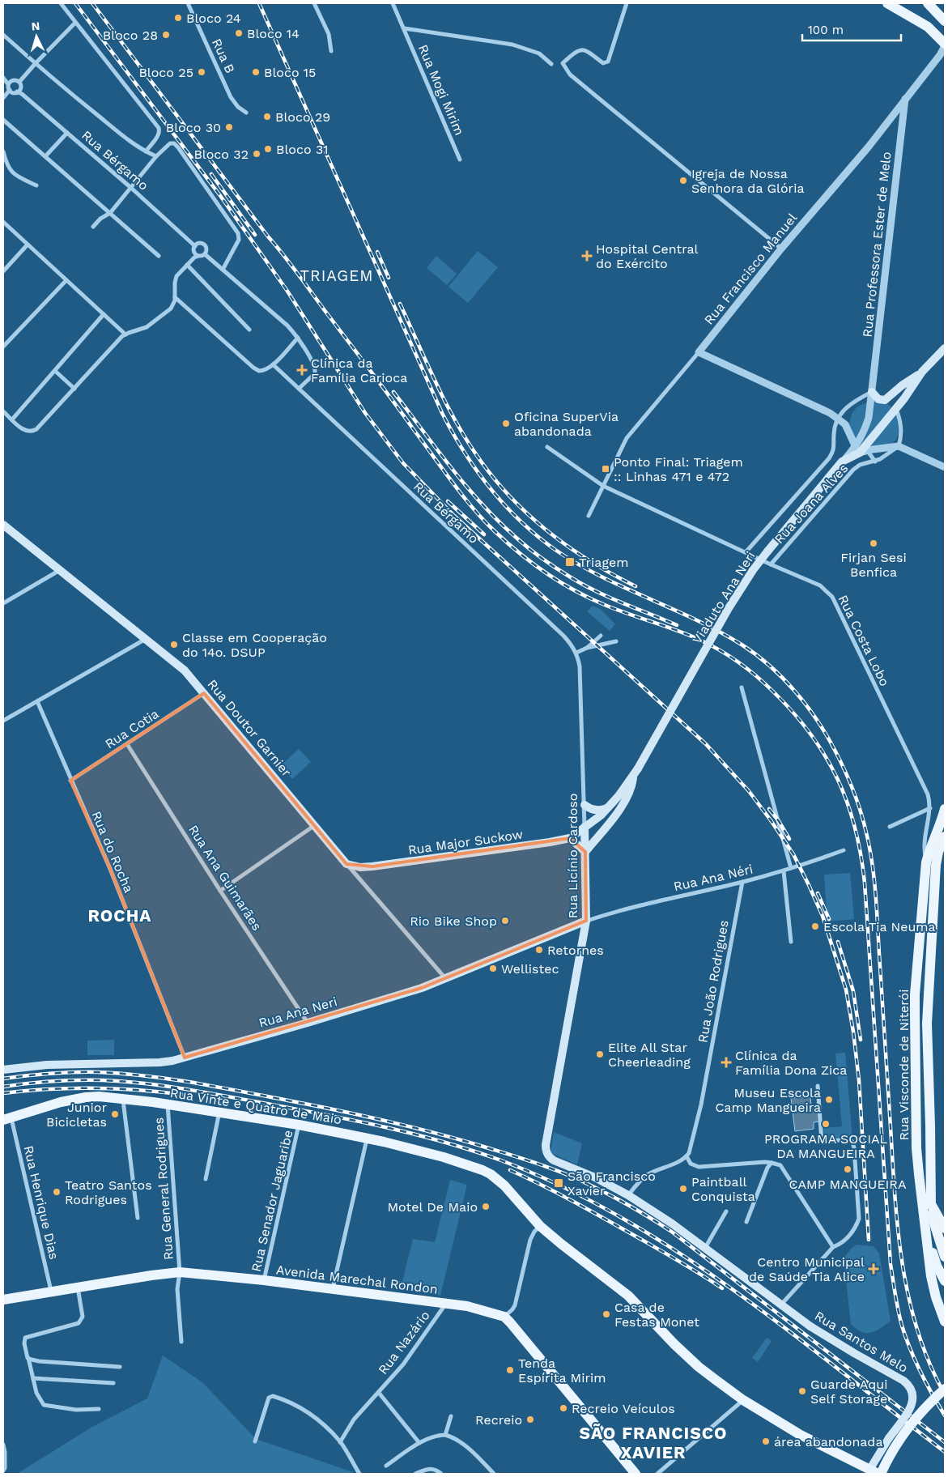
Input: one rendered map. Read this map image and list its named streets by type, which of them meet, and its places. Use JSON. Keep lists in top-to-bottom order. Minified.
{"streets":{"main road":["Viaduto Ana Neri","Rua Doutor Garnier","Rua Major Suckow","Rua Licínio Cardoso","Rua Ana Neri","Rua Visconde de Niterói","Rua Vinte e Quatro de Maio","Avenida Marechal Rondon","Rua Santos Melo"],"street":["Rua B","Rua Mogi Mirim","Rua Bérgamo","Rua Professora Ester de Melo","Rua Francisco Manuel","Rua Joana Alves","Rua Costa Lobo","Rua Cotia","Rua do Rocha","Rua Ana Guimarães","Rua Ana Néri","Rua João Rodrigues","Rua General Rodrigues","Rua Senador Jaguaribe","Rua Henrique Dias","Rua Nazário"]},"crossings":[["Rua Bérgamo","Rua Licínio Cardoso"],["Rua Professora Ester de Melo","Rua Francisco Manuel"],["Rua Professora Ester de Melo","Viaduto Ana Neri"],["Rua Francisco Manuel","Rua Costa Lobo"],["Rua Joana Alves","Rua Costa Lobo"],["Viaduto Ana Neri","Rua Major Suckow"],["Viaduto Ana Neri","Rua Licínio Cardoso"],["Rua Costa Lobo","Rua Visconde de Niterói"],["Rua Doutor Garnier","Rua Cotia"],["Rua Doutor Garnier","Rua Major Suckow"],["Rua Doutor Garnier","Rua Ana Neri"],["Rua Cotia","Rua do Rocha"],["Rua Cotia","Rua Ana Guimarães"],["Rua Major Suckow","Rua Licínio Cardoso"],["Rua do Rocha","Rua Ana Neri"],["Rua Licínio Cardoso","Rua Ana Néri"],["Rua Licínio Cardoso","Rua Ana Neri"],["Rua Licínio Cardoso","Rua Santos Melo"],["Rua Ana Guimarães","Rua Ana Neri"],["Rua Ana Néri","Rua João Rodrigues"],["Rua Ana Néri","Rua Ana Neri"],["Rua Vinte e Quatro de Maio","Rua General Rodrigues"],["Rua Vinte e Quatro de Maio","Rua Senador Jaguaribe"],["Rua Vinte e Quatro de Maio","Rua Henrique Dias"],["Rua Vinte e Quatro de Maio","Rua Santos Melo"],["Rua General Rodrigues","Avenida Marechal Rondon"],["Rua Senador Jaguaribe","Avenida Marechal Rondon"],["Rua Henrique Dias","Avenida Marechal Rondon"],["Avenida Marechal Rondon","Rua Nazário"]],"districts":["TRIAGEM","ROCHA","SÃO FRANCISCO XAVIER"],"places":{"other":["Bloco 24","Bloco 14","Bloco 28","Bloco 25","Bloco 15","Bloco 29","Bloco 30","Bloco 31","Bloco 32","Igreja de Nossa Senhora da Glória","Oficina SuperVia abandonada","Firjan Sesi Benfica","Classe em Cooperação do 14o. DSUP","Rio Bike Shop","Escola Tia Neuma","Retornes","Wellistec","Elite All Star Cheerleading","Museu Escola Camp Mangueira","Junior Bicicletas","PROGRAMA SOCIAL DA MANGUEIRA","CAMP MANGUEIRA","Paintball Conquista","Teatro Santos Rodrigues","Motel De Maio","Casa de Festas Monet","Tenda Espírita Mirim","Guarde Aqui Self Storage","Recreio Veículos","Recreio","área abandonada"],"health":["Hospital Central do Exército","Clínica da Família Carioca","Clínica da Família Dona Zica","Centro Municipal de Saúde Tia Alice"],"transit":["Ponto Final: Triagem :: Linhas 471 e 472","Triagem","São Francisco Xavier"]},"scale_bar":"100 m","north":"top"}
